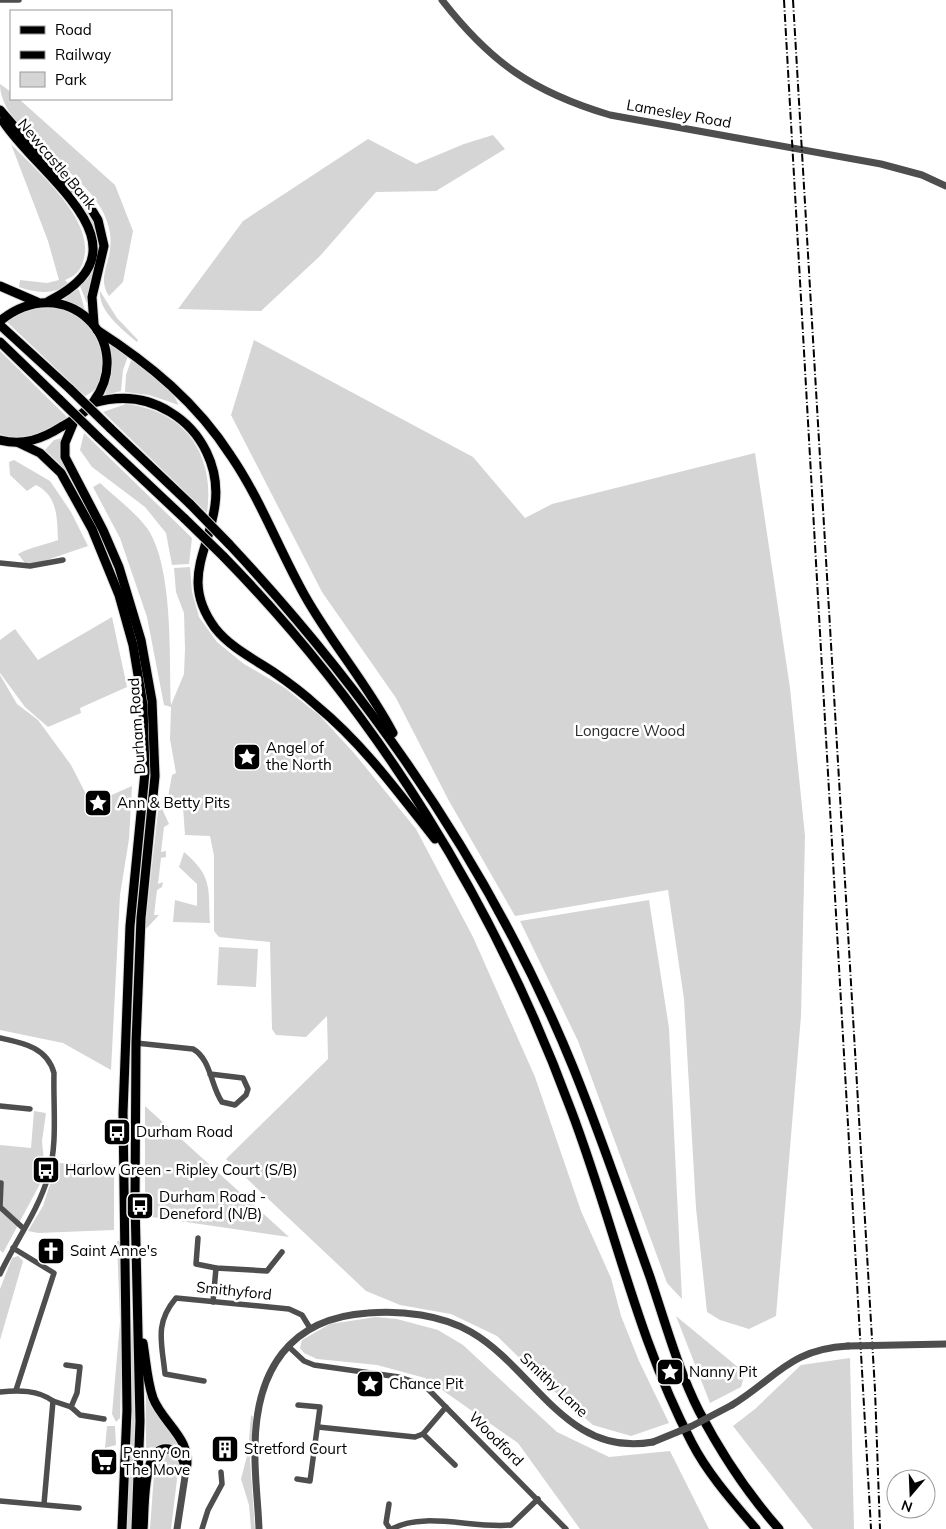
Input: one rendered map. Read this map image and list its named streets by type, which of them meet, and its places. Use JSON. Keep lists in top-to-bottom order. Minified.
{"streets":{"main road":["Newcastle Bank","Durham Road"],"street":["Lamesley Road","Smithyford","Smithy Lane","Woodford"]},"crossings":[["Smithyford","Smithy Lane"]],"parks":["Longacre Wood"],"places":{"place":["Angel of the North","Ann & Betty Pits","Nanny Pit","Chance Pit"],"bus stop":["Durham Road","Harlow Green - Ripley Court (S/B)","Durham Road - Deneford (N/B)"],"church":["Saint Anne's"],"building":["Stretford Court"],"supermarket":["Penny On The Move"]},"legend":["Road","Railway","Park"],"north":"bottom"}
